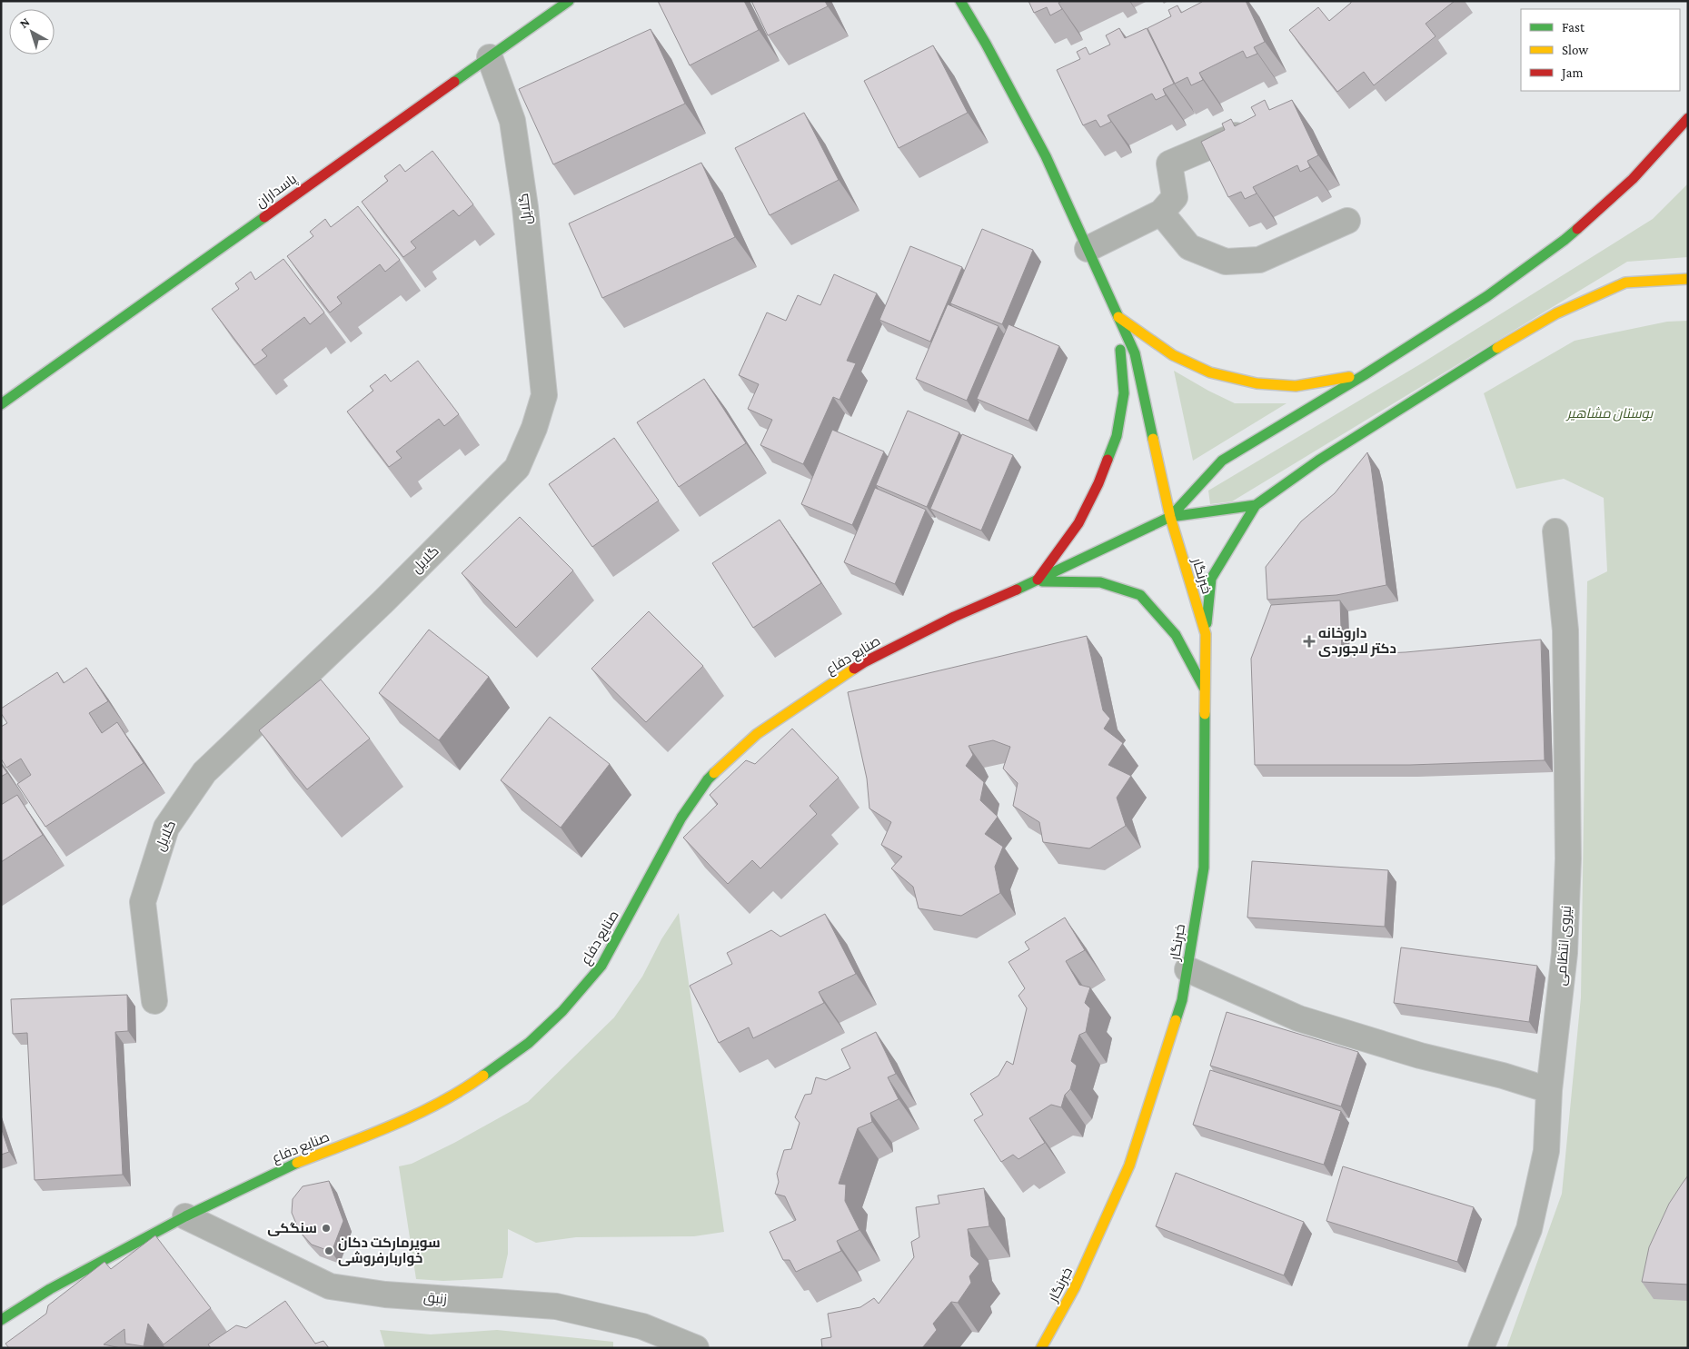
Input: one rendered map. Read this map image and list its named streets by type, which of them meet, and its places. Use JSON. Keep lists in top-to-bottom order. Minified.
{"streets":{"street":["پاسداران","گلایل","خبرنگار","صنایع دفاع","نیروی انتظامی","زنبق"]},"crossings":[["پاسداران","گلایل"],["خبرنگار","صنایع دفاع"],["صنایع دفاع","زنبق"]],"parks":["بوستان مشاهیر"],"places":{"health":["داروخانه دکتر لاجوردی"],"other":["سنگکی","سوپرمارکت دکان خواربارفروشی"]},"legend":["Fast","Slow","Jam"],"north":"top left"}
